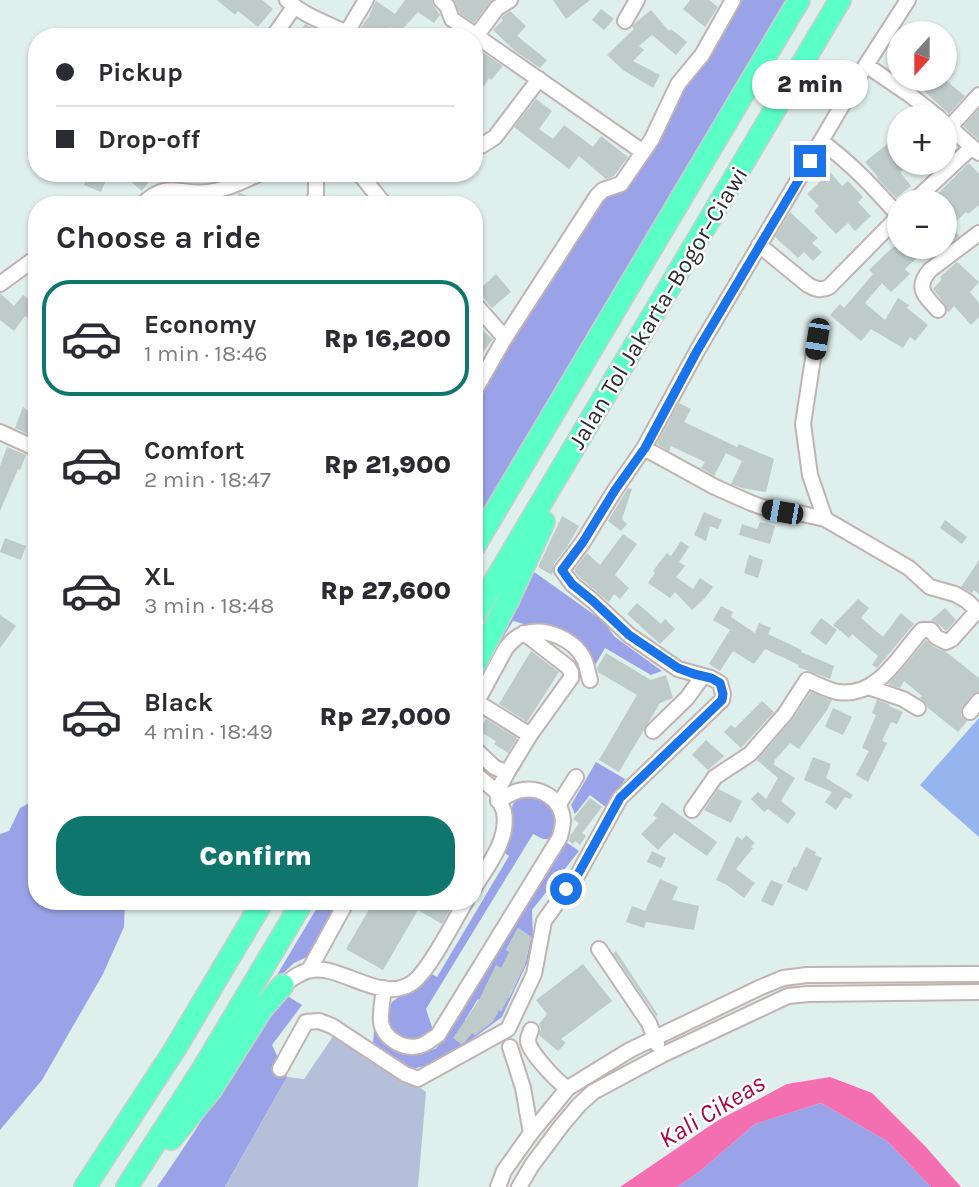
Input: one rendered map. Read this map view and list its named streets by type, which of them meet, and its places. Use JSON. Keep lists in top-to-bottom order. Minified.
{"streets":{"highway":["Jalan Tol Jakarta–Bogor–Ciawi"]},"water":["Kali Cikeas"],"north":"bottom","page":{"map_buttons":["+","−"],"banner":["Pickup","Drop-off"],"bubble":"2 min","heading":"Choose a ride","list":[{"name":"Economy","note":"1 min · 18:46","value":"Rp 16,200"},{"name":"Comfort","note":"2 min · 18:47","value":"Rp 21,900"},{"name":"XL","note":"3 min · 18:48","value":"Rp 27,600"},{"name":"Black","note":"4 min · 18:49","value":"Rp 27,000"}],"buttons":"Confirm"}}
